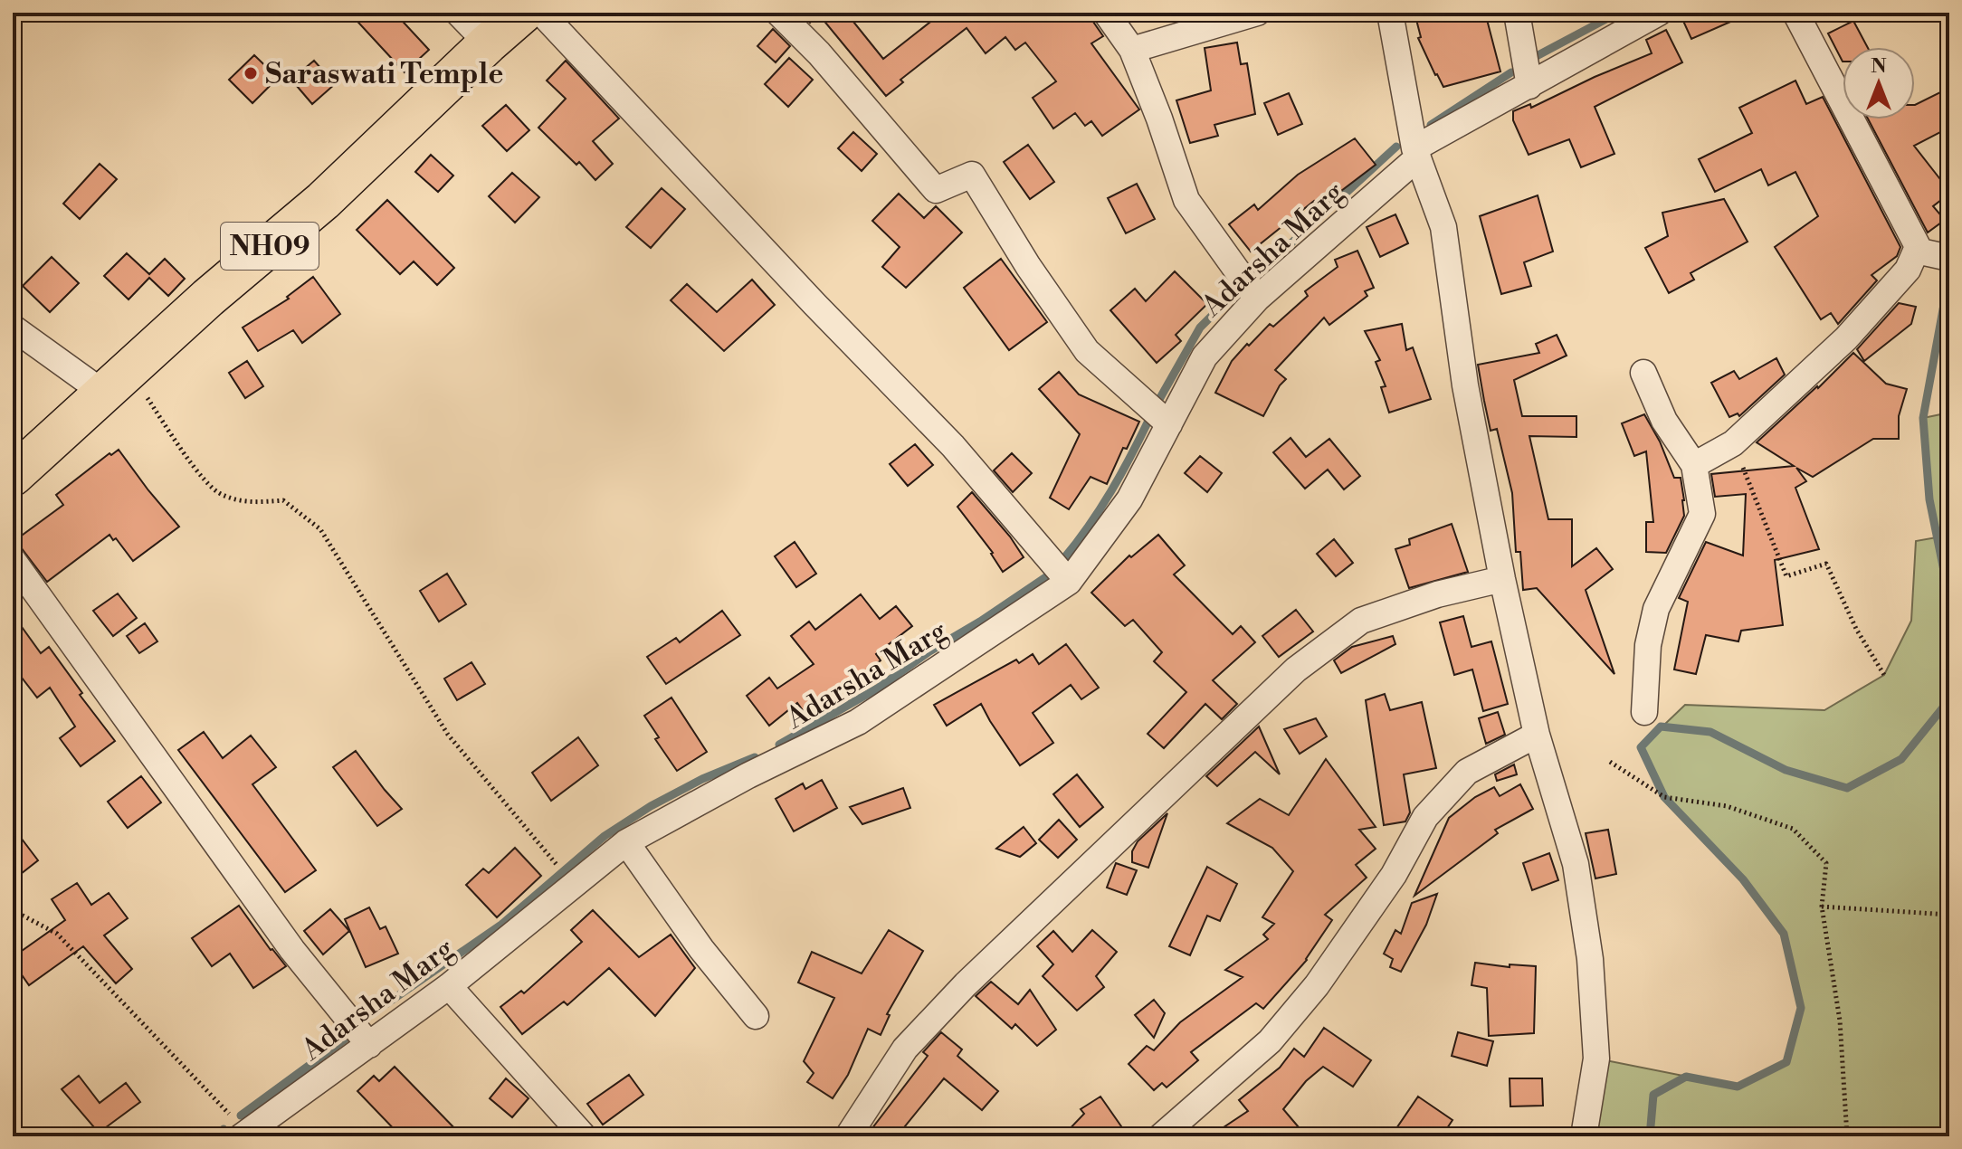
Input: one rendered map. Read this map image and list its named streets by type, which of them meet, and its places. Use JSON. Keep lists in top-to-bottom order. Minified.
{"streets":{"main road":["NH09"],"street":["Adarsha Marg"]},"places":["Saraswati Temple"],"north":"top"}
